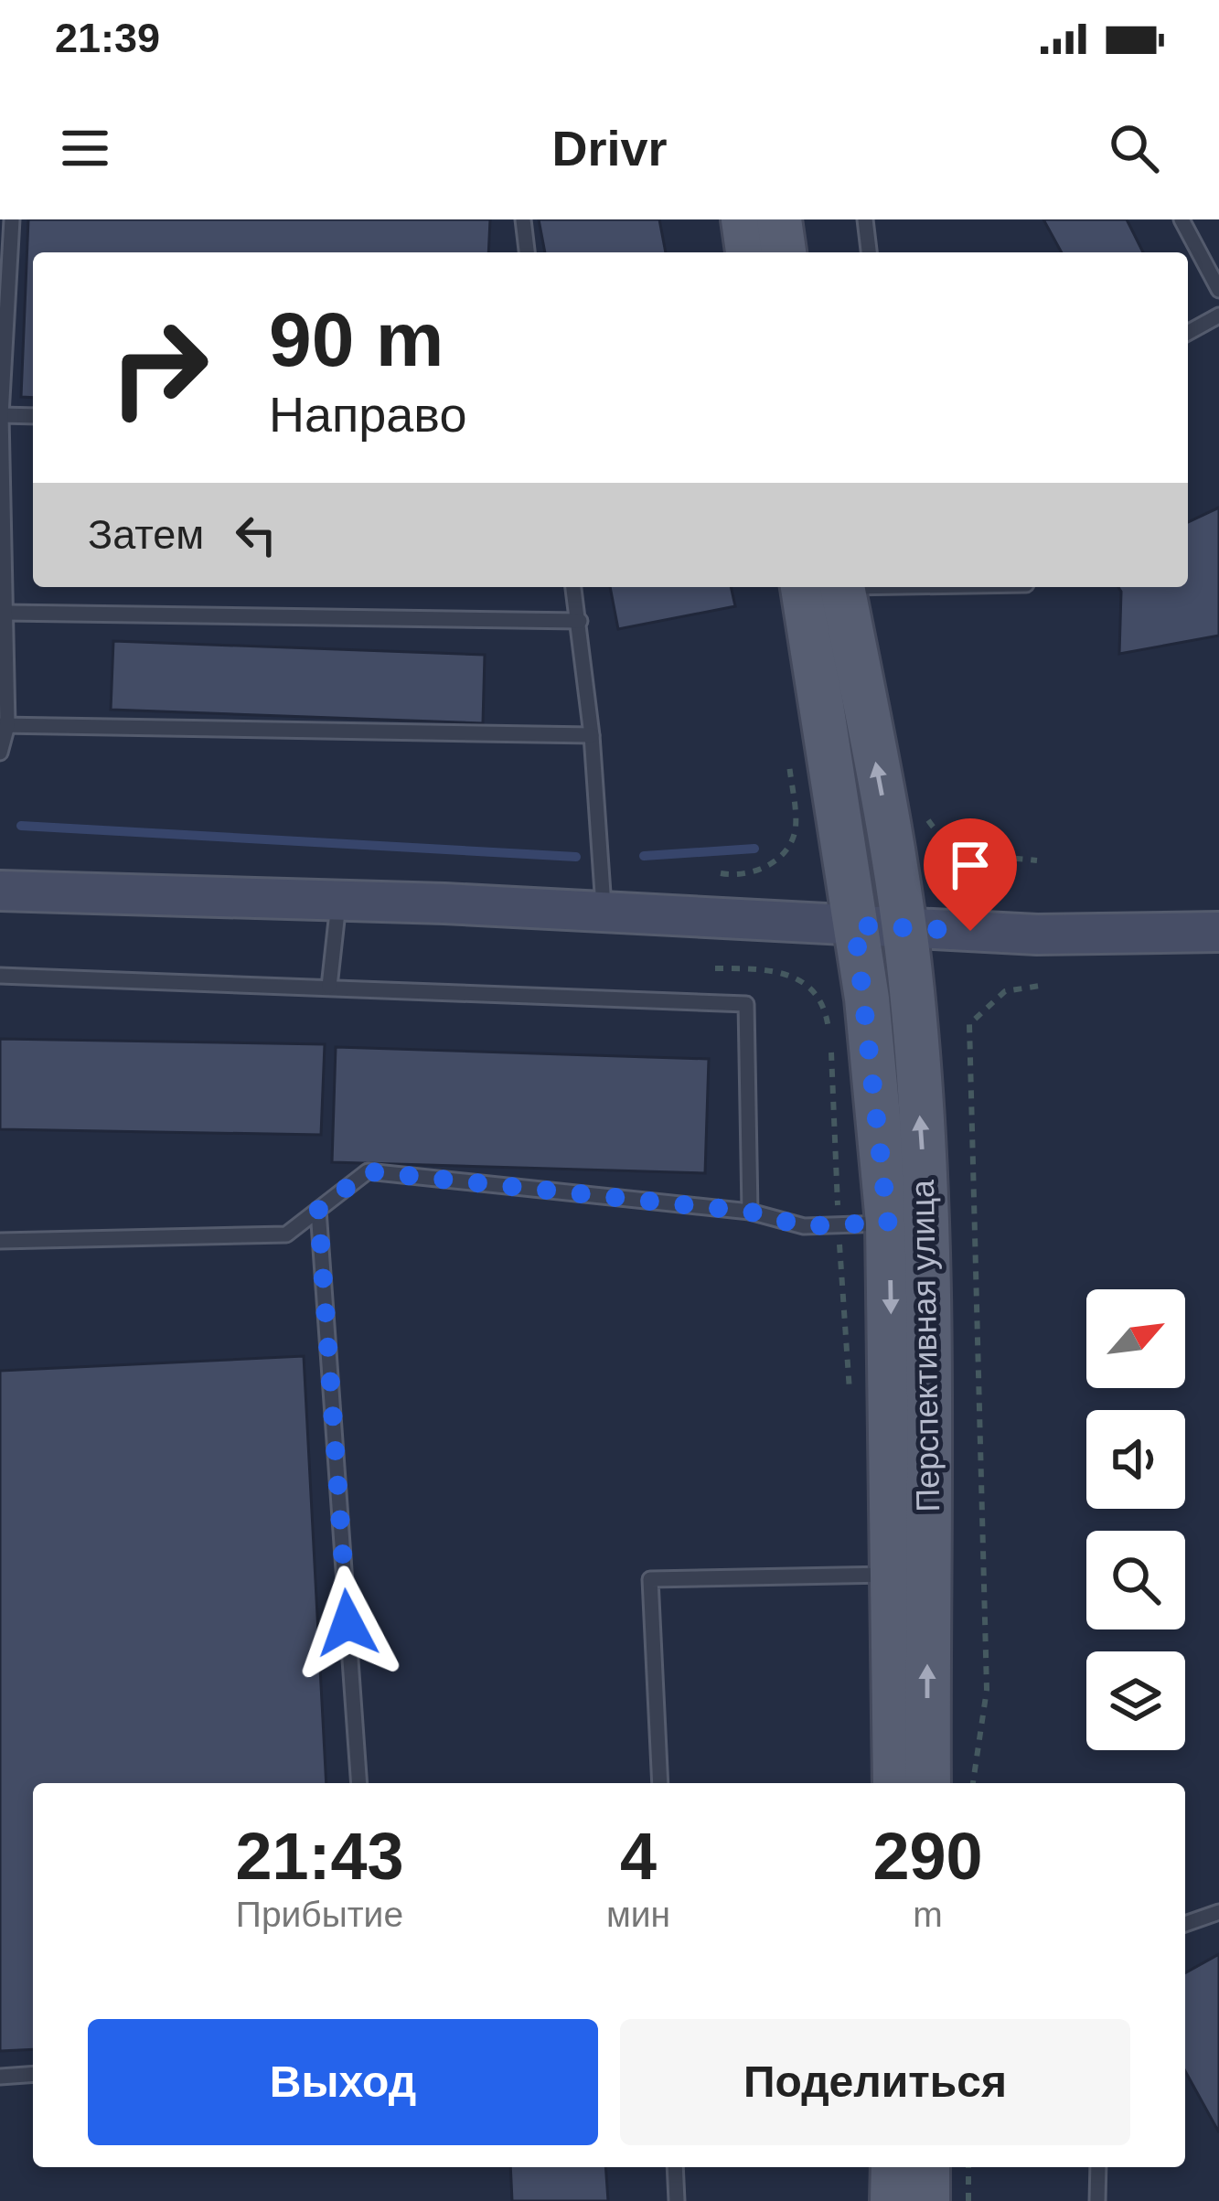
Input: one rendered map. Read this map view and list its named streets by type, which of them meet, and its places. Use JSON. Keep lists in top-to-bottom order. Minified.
{"streets":{"main road":["Перспективная улица"]},"north":"top right","page":{"status":"21:39","header":"Drivr","turn":["90 m","Направо"],"then":"Затем","eta":["21:43","Прибытие","4","мин","290","m"],"buttons":["Выход","Поделиться"]}}
